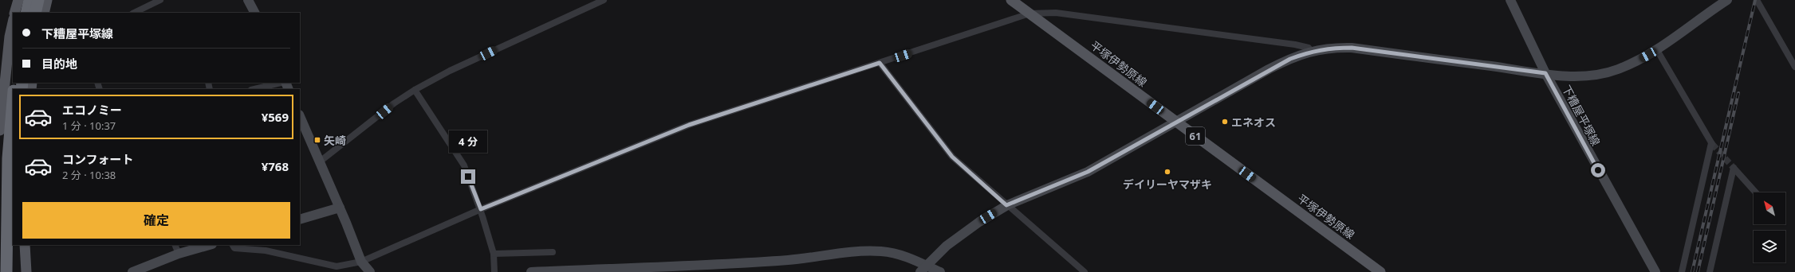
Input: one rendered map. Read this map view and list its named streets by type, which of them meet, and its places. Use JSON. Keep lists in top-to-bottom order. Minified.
{"streets":{"main road":["平塚伊勢原線","61"],"street":["下糟屋平塚線"]},"places":{"other":["エネオス","デイリーヤマザキ"],"transit":["矢崎"]},"north":"top left","page":{"banner":["下糟屋平塚線","目的地"],"list":[{"name":"エコノミー","note":"1 分 · 10:37","value":"¥569"},{"name":"コンフォート","note":"2 分 · 10:38","value":"¥768"}],"bubble":"4 分","buttons":"確定"}}
